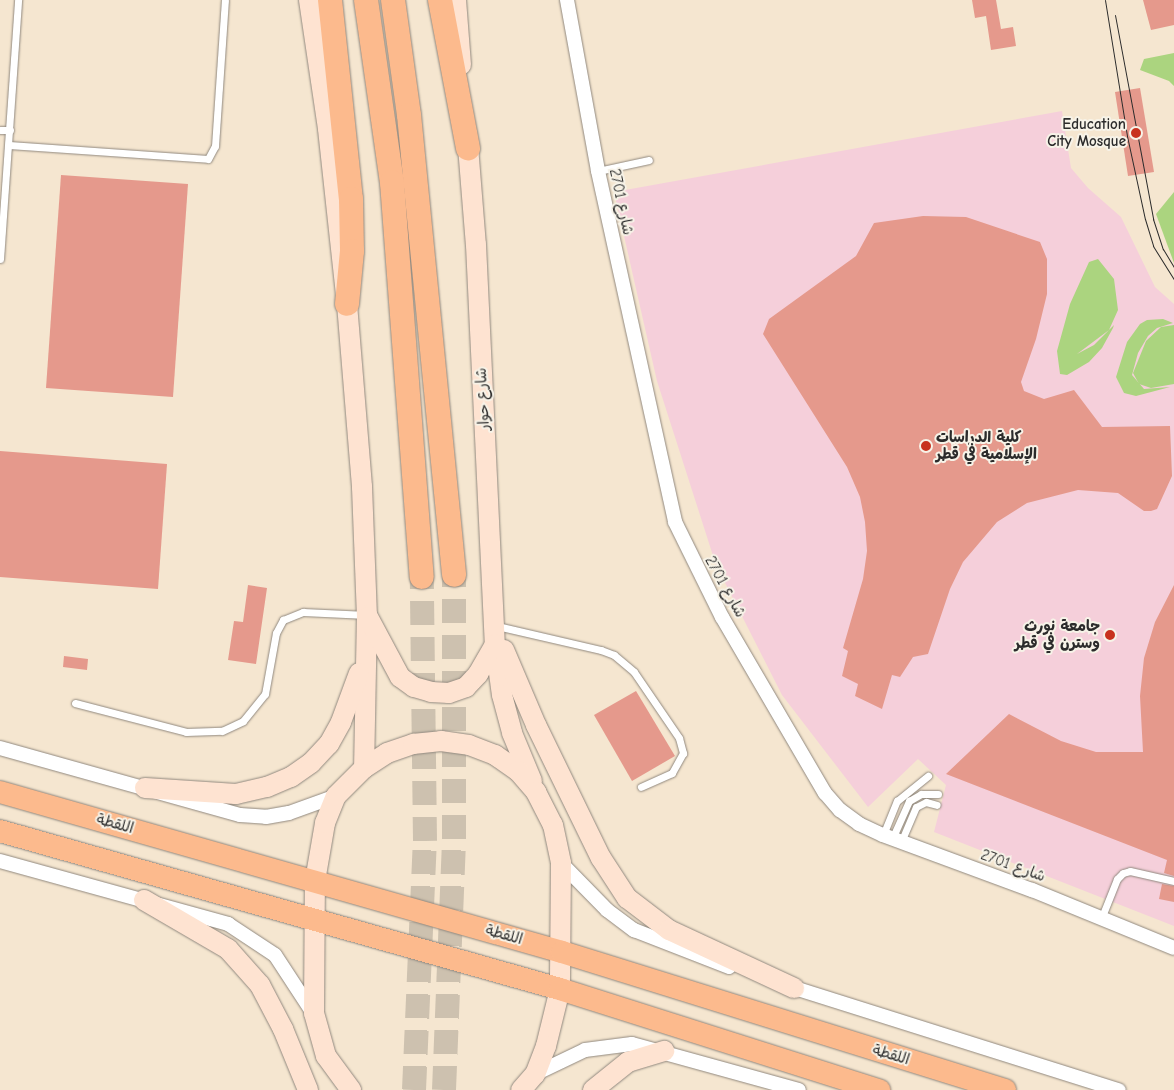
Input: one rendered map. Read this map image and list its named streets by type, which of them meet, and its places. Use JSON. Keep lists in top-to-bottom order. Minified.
{"streets":{"main road":["شارع حوار","اللقطة"],"street":["شارع 2701"]},"places":["Education City Mosque","كلية الدراسات الإسلامية في قطر","جامعة نورث وسترن في قطر"]}
